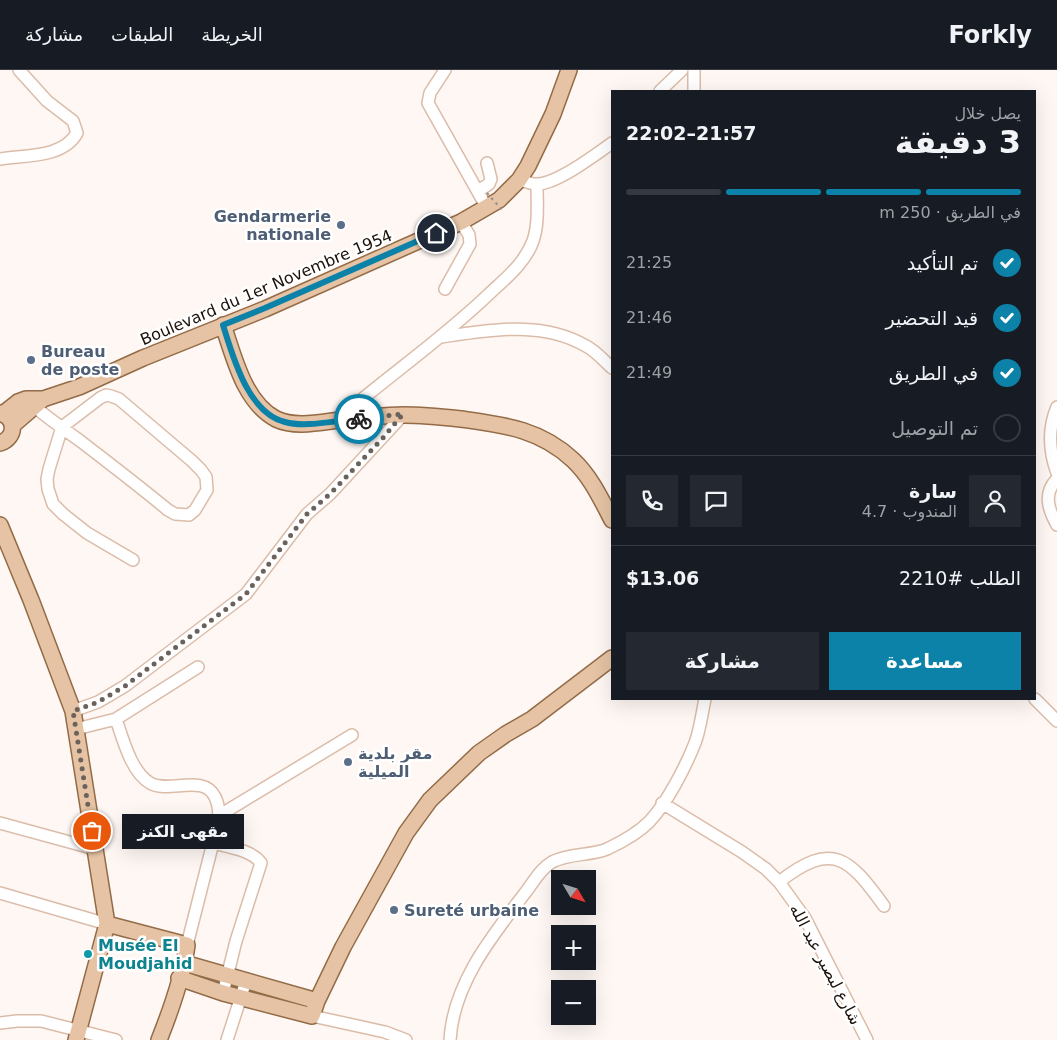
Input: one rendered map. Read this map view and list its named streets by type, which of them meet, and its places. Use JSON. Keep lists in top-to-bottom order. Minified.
{"streets":{"main road":["Boulevard du 1er Novembre 1954"],"street":["شارع لبصير عبد الله"]},"places":["Gendarmerie nationale","Bureau de poste","مقر بلدية الميلية","مقهى الكنز","Sureté urbaine","Musée El Moudjahid"],"north":"bottom right","page":{"header":"Forkly","nav":["الخريطة","الطبقات","مشاركة"],"heading":["3 دقيقة","يصل خلال","21:57–22:02"],"panel":["سارة","المندوب · 4.7","الطلب #2210","$13.06"],"bar":"في الطريق · 250 m","list":[["تم التأكيد","21:25"],["قيد التحضير","21:46"],["في الطريق","21:49"],"تم التوصيل"],"buttons":["مساعدة","مشاركة"],"bubble":"مقهى الكنز","map_buttons":["+","−"]}}
